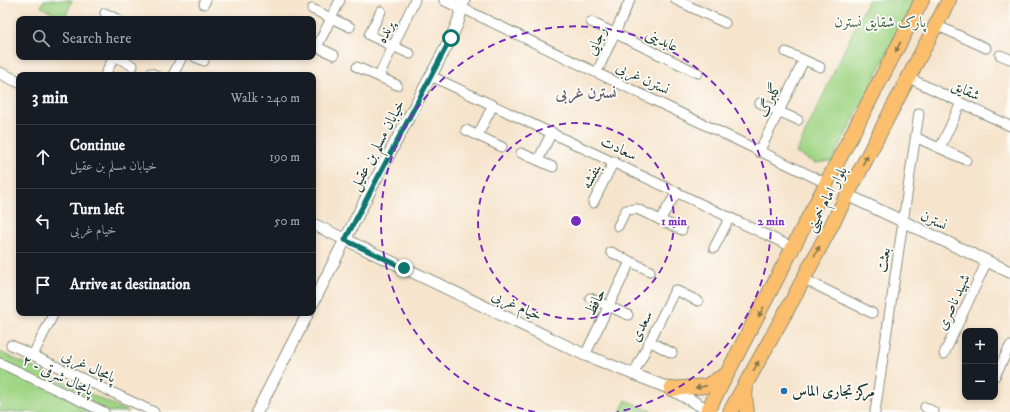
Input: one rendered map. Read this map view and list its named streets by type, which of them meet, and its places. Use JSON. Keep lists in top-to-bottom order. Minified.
{"streets":{"main road":["بلوار امام خمینی"],"street":["پرنده","عابدینی","رجایی","نسترن غربی","شقایق","گلبرگ","خیابان مسلم بن عقیل","سعادت","بنفشه","نسترن","بعثت","حافظ","شهید ناصری","خیام غربی","سعدی","پامچال غربی","پامچال شرقی - ۲"]},"crossings":[["عابدینی","رجایی"],["رجایی","نسترن غربی"],["نسترن غربی","گلبرگ"],["نسترن غربی","خیابان مسلم بن عقیل"],["نسترن غربی","بلوار امام خمینی"],["شقایق","بلوار امام خمینی"],["خیابان مسلم بن عقیل","سعادت"],["خیابان مسلم بن عقیل","خیام غربی"],["سعادت","بنفشه"],["سعادت","بلوار امام خمینی"],["بلوار امام خمینی","نسترن"],["بلوار امام خمینی","خیام غربی"],["نسترن","بعثت"],["نسترن","شهید ناصری"],["حافظ","خیام غربی"],["خیام غربی","سعدی"]],"districts":["نسترن غربی"],"parks":["پارک شقایق نسترن"],"places":["مرکز تجاری الماس"],"page":{"search":"Search here","heading":["3 min","Walk · 240 m"],"list":[["Continue","خیابان مسلم بن عقیل","190 m"],["Turn left","خیام غربی","50 m"],"Arrive at destination"],"map_buttons":["+","−"]},"rings":["1 min","2 min"]}
